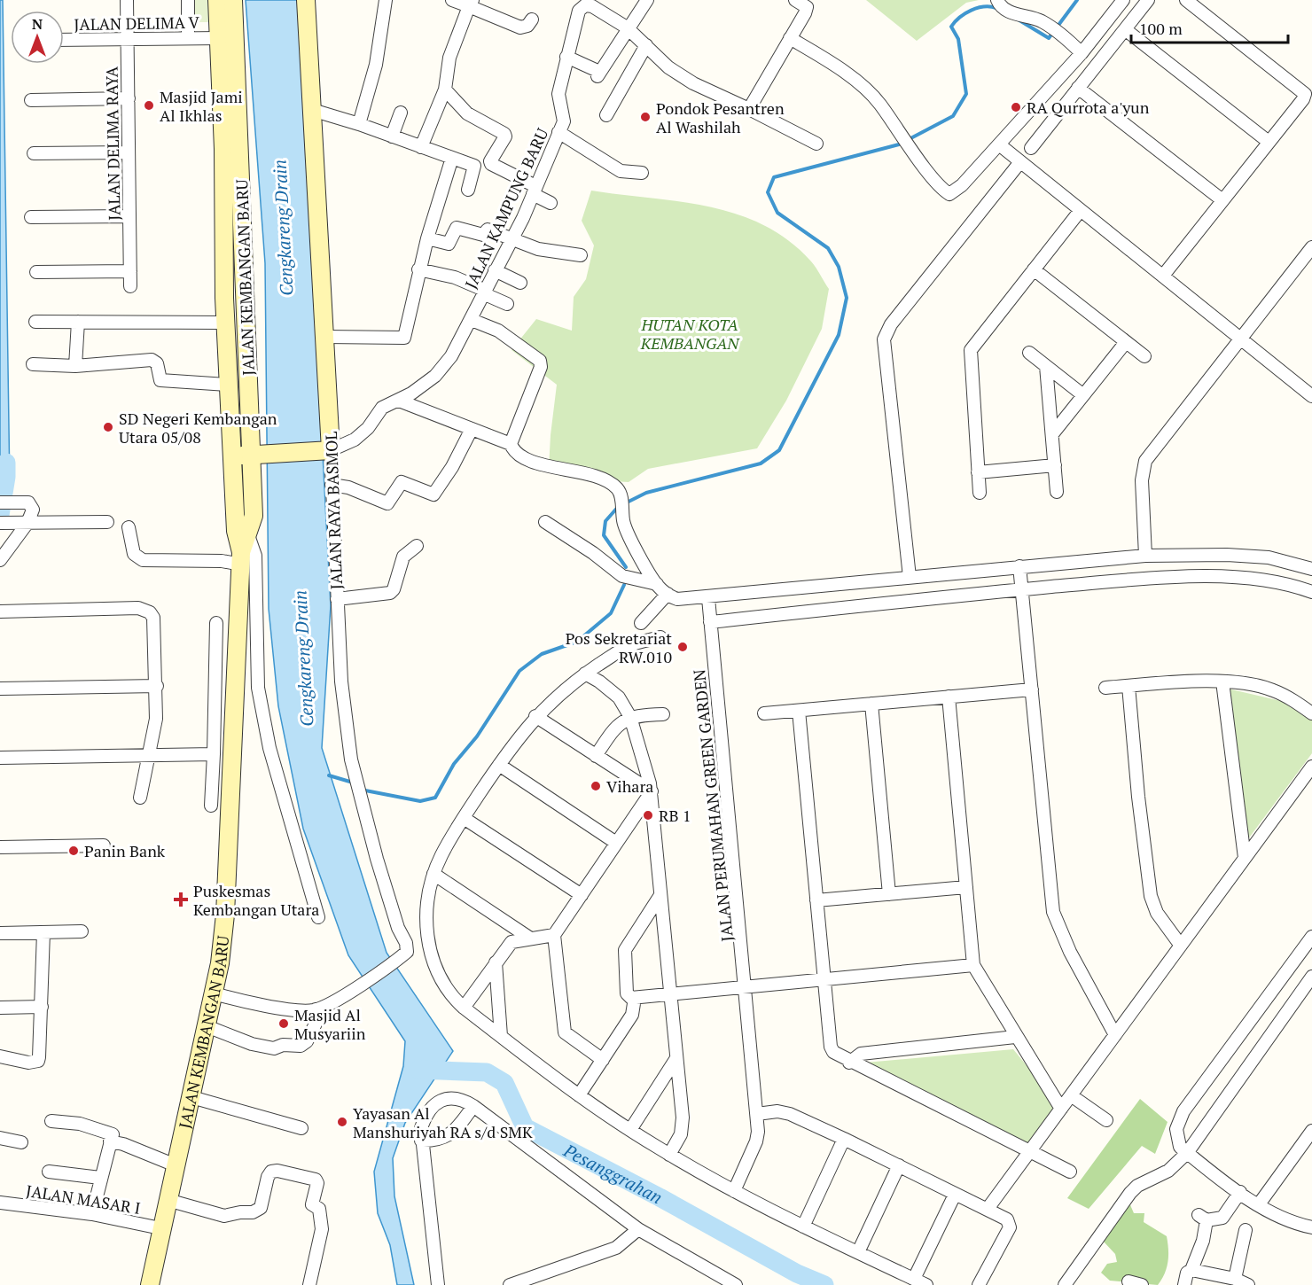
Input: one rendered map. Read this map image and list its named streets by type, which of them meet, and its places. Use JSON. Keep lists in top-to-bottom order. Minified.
{"streets":{"main road":["JALAN KEMBANGAN BARU","JALAN RAYA BASMOL"],"street":["JALAN DELIMA V","JALAN DELIMA RAYA","JALAN KAMPUNG BARU","JALAN PERUMAHAN GREEN GARDEN","JALAN MASAR I"]},"crossings":[["JALAN DELIMA V","JALAN DELIMA RAYA"],["JALAN DELIMA V","JALAN KEMBANGAN BARU"],["JALAN KAMPUNG BARU","JALAN RAYA BASMOL"],["JALAN KEMBANGAN BARU","JALAN MASAR I"]],"water":["Cengkareng Drain","Pesanggrahan"],"parks":["HUTAN KOTA KEMBANGAN"],"places":{"other":["Masjid Jami Al Ikhlas","RA Qurrota a'yun","Pondok Pesantren Al Washilah","SD Negeri Kembangan Utara 05/08","Pos Sekretariat RW.010","Vihara","RB 1","Panin Bank","Masjid Al Musyariin","Yayasan Al Manshuriyah RA s/d SMK"],"health":["Puskesmas Kembangan Utara"]},"scale_bar":"100 m","north":"top"}
